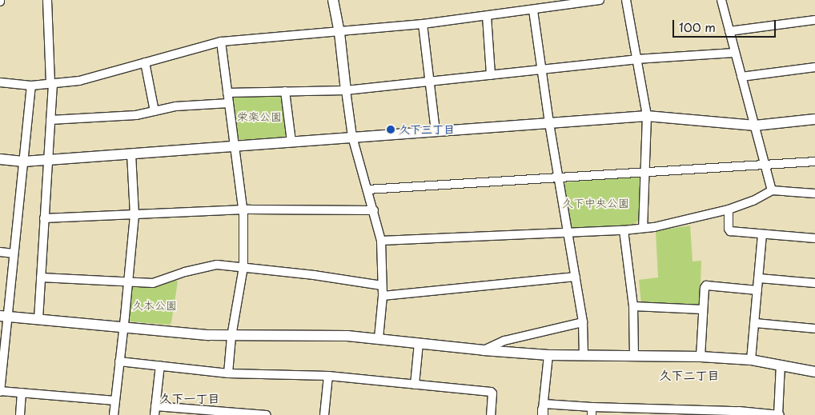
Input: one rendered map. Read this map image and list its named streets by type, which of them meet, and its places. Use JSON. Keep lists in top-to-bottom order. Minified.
{"districts":["久下二丁目","久下一丁目"],"parks":["栄楽公園","久下中央公園","久本公園"],"places":["久下三丁目"],"scale_bar":"100 m"}
